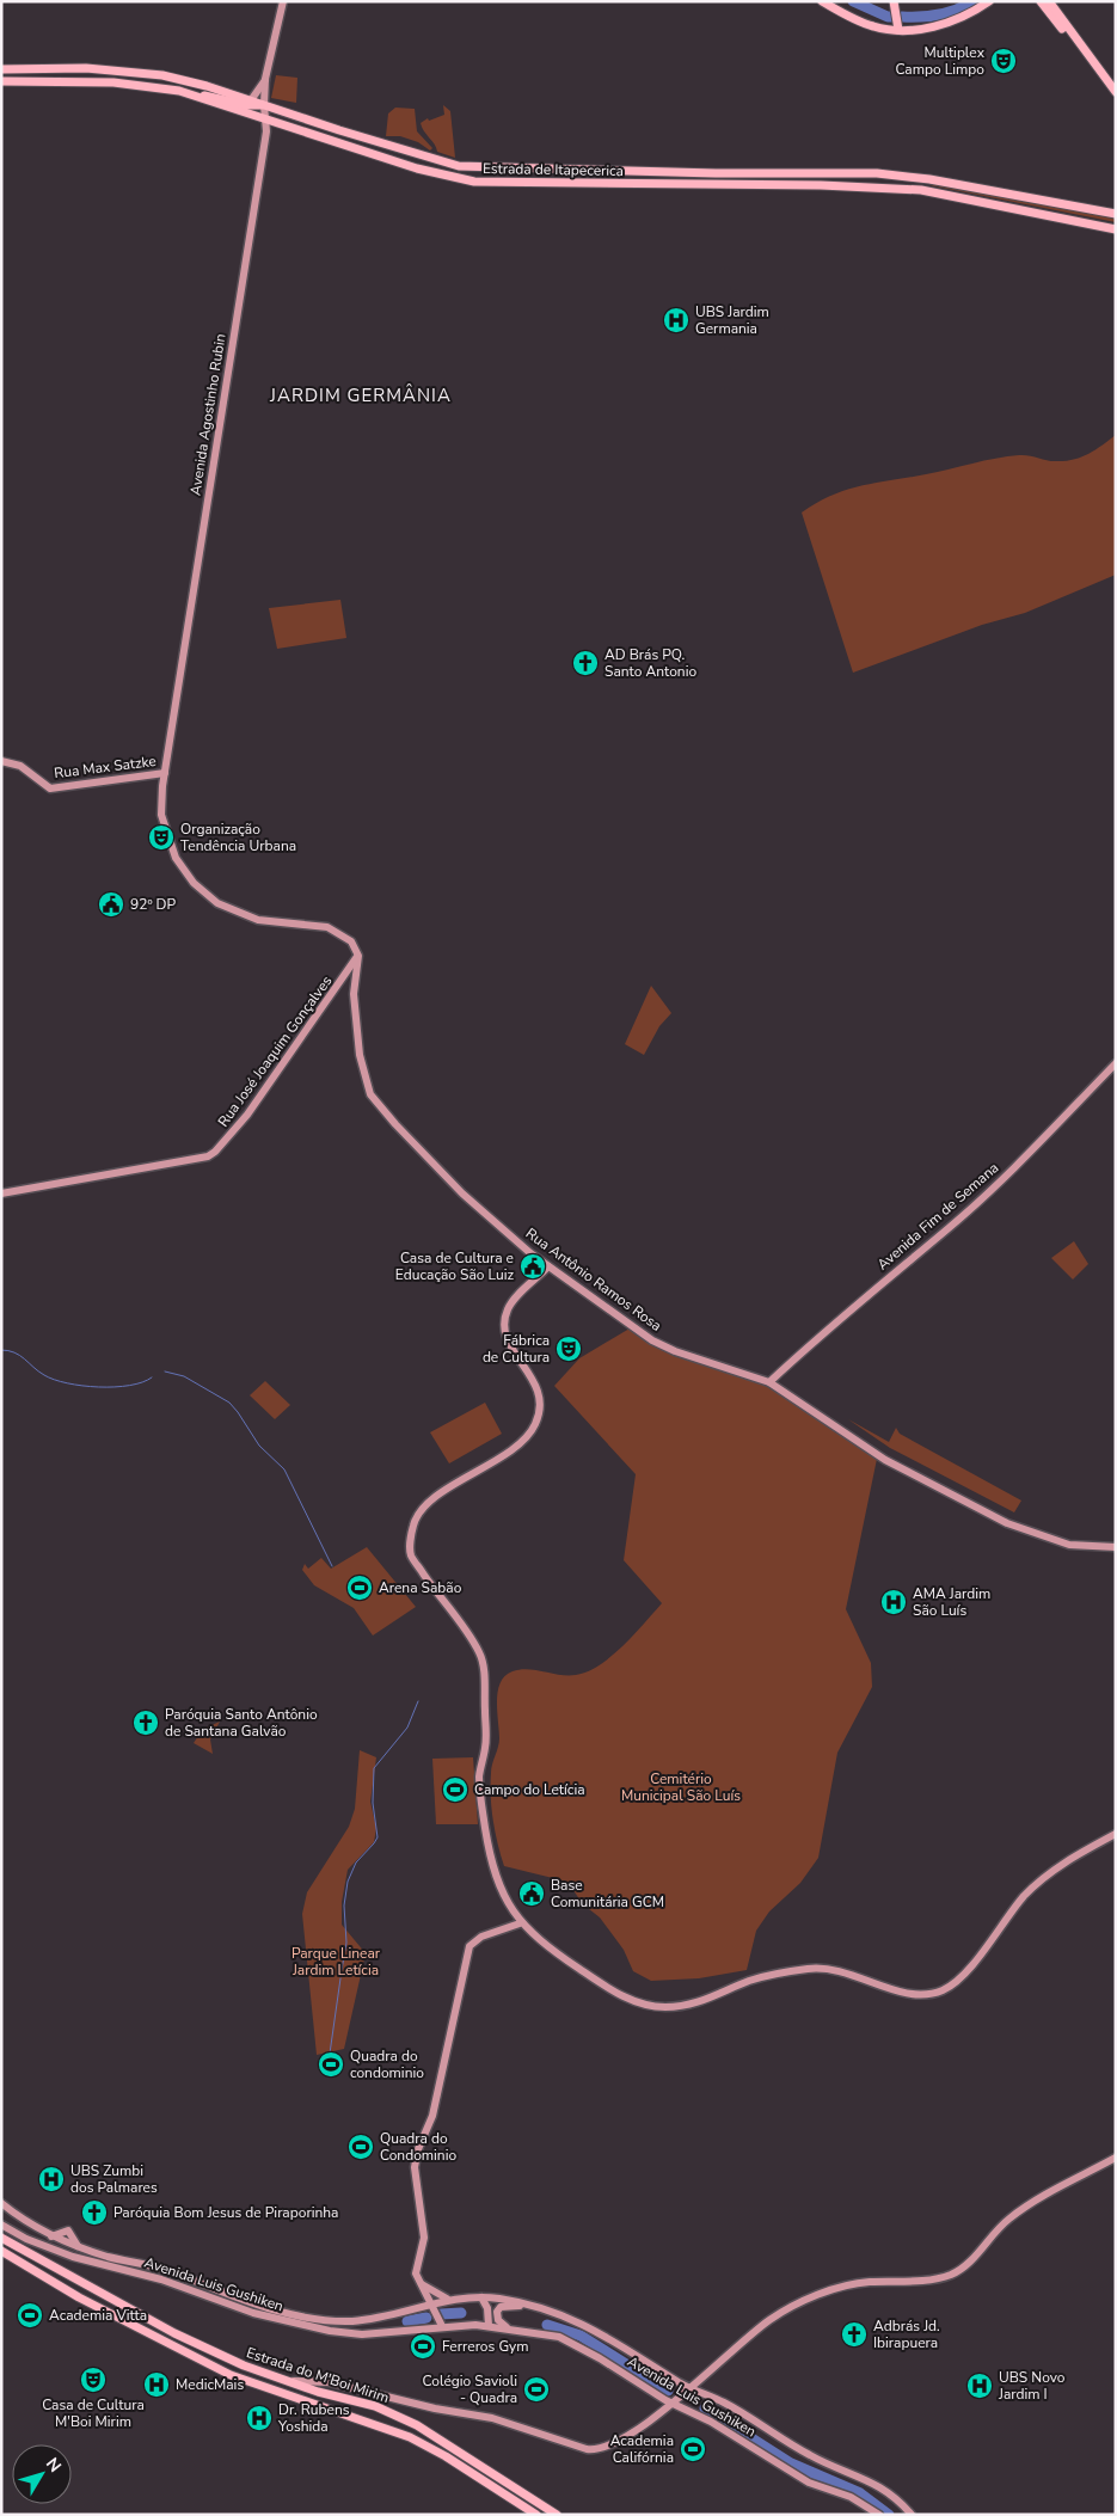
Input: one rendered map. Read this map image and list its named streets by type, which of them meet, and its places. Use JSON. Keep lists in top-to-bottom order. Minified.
{"streets":{"main road":["Estrada de Itapecerica","Avenida Agostinho Rubin","Rua Max Satzke","Rua José Joaquim Gonçalves","Avenida Fim de Semana","Rua Antônio Ramos Rosa","Avenida Luis Gushiken","Estrada do M'Boi Mirim"]},"crossings":[["Estrada de Itapecerica","Avenida Agostinho Rubin"],["Avenida Agostinho Rubin","Rua Max Satzke"],["Avenida Agostinho Rubin","Rua José Joaquim Gonçalves"],["Avenida Agostinho Rubin","Rua Antônio Ramos Rosa"],["Rua José Joaquim Gonçalves","Rua Antônio Ramos Rosa"],["Avenida Fim de Semana","Rua Antônio Ramos Rosa"]],"districts":["JARDIM GERMÂNIA"],"parks":["Cemitério Municipal São Luís","Parque Linear Jardim Letícia"],"places":{"theatre":["Multiplex Campo Limpo","Organização Tendência Urbana","Fábrica de Cultura","Casa de Cultura M'Boi Mirim"],"hospital":["UBS Jardim Germania","AMA Jardim São Luís","UBS Zumbi dos Palmares","MedicMais","UBS Novo Jardim I","Dr. Rubens Yoshida"],"church":["AD Brás PQ. Santo Antonio","Paróquia Santo Antônio de Santana Galvão","Paróquia Bom Jesus de Piraporinha","Adbrás Jd. Ibirapuera"],"public building":["92º DP","Casa de Cultura e Educação São Luiz","Base Comunitária GCM"],"sports":["Arena Sabão","Campo do Letícia","Quadra do condominio","Quadra do Condominio","Academia Vitta","Ferreros Gym","Colégio Savioli - Quadra","Academia Califórnia"]},"north":"top right"}
